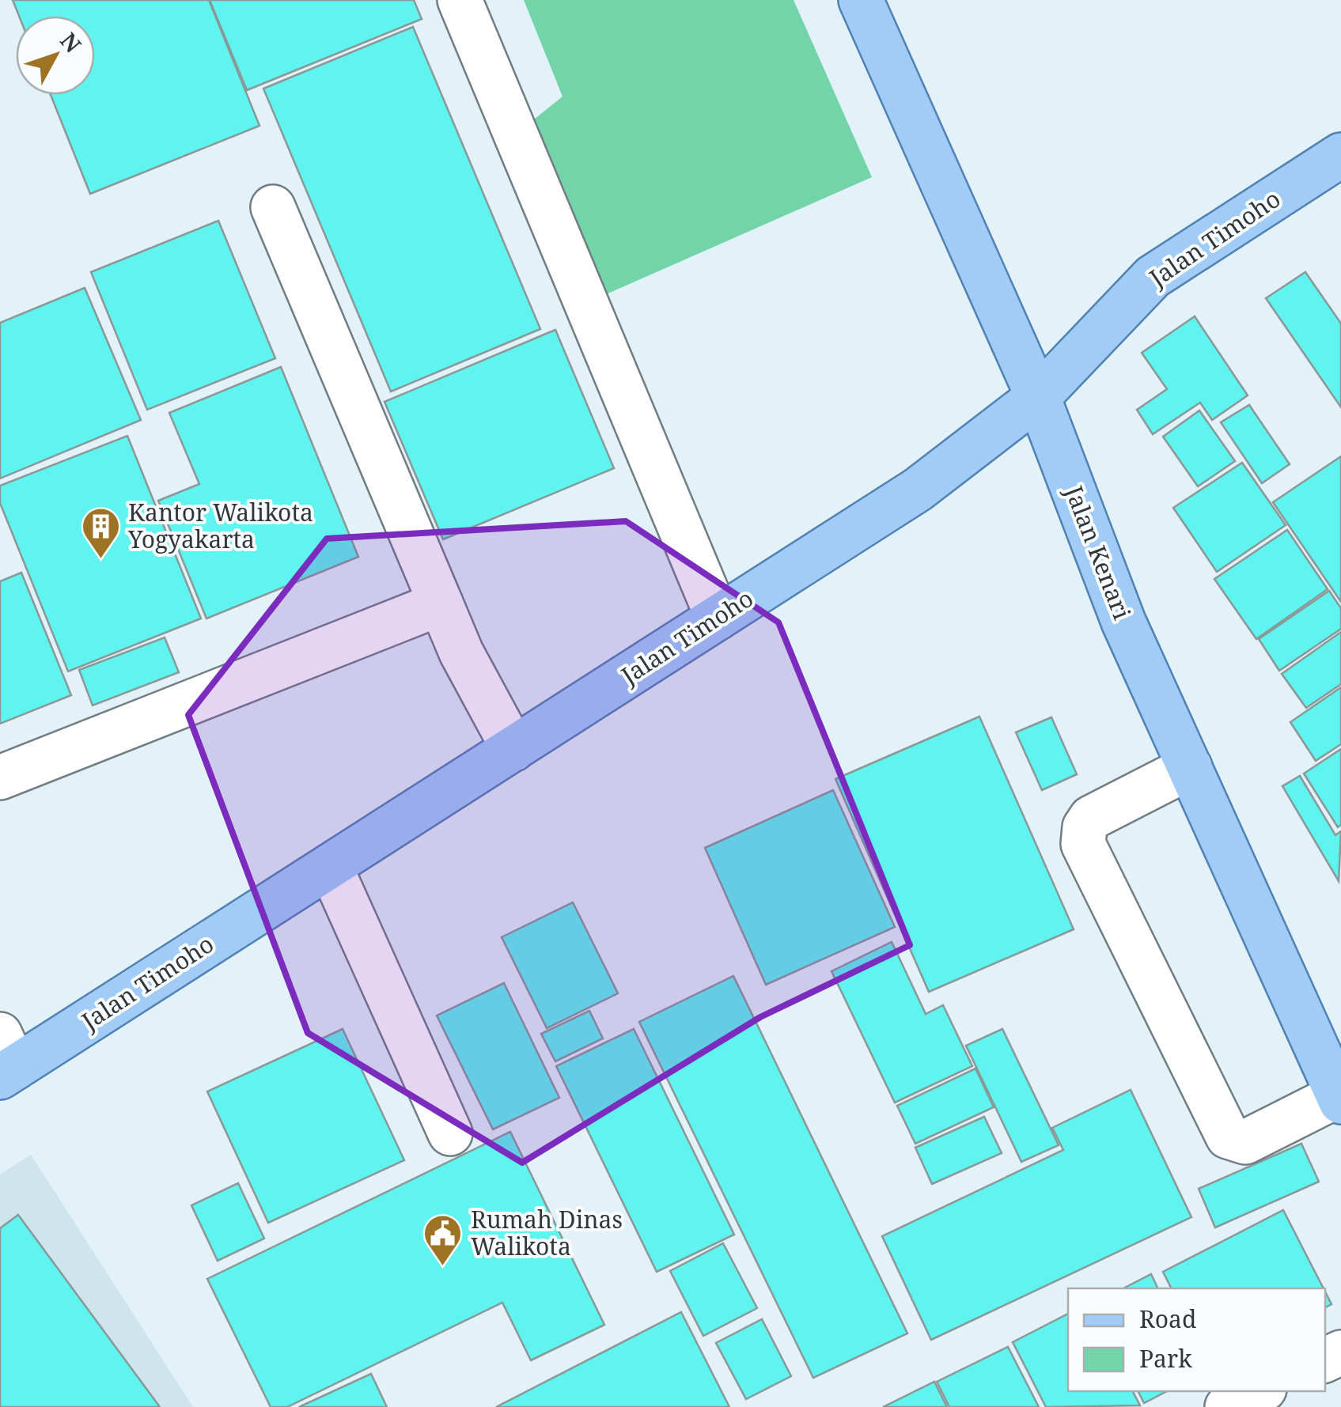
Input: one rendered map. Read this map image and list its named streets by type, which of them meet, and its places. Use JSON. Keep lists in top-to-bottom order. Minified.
{"streets":{"main road":["Jalan Timoho","Jalan Kenari"]},"crossings":[["Jalan Timoho","Jalan Kenari"]],"places":{"building":["Kantor Walikota Yogyakarta"],"public building":["Rumah Dinas Walikota"]},"legend":["Road","Park"],"north":"top right"}
